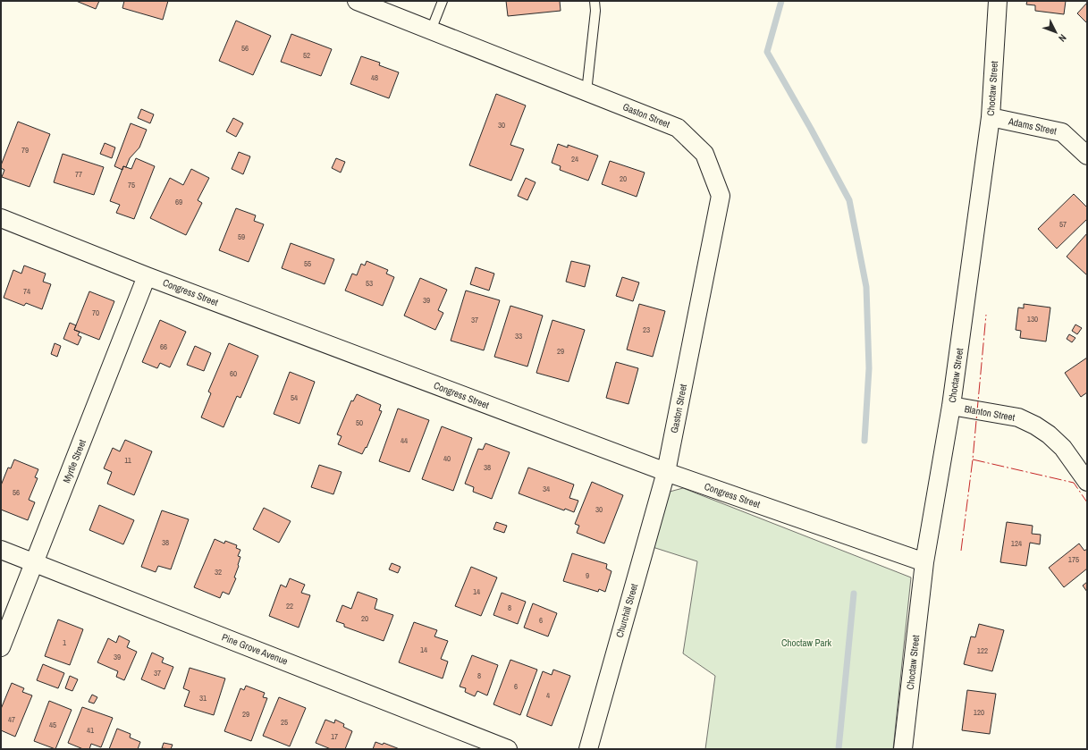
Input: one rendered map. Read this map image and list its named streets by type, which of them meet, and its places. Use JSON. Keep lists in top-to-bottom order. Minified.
{"streets":{"street":["Choctaw Street","Gaston Street","Adams Street","Congress Street","Blanton Street","Myrtle Street","Churchill Street","Pine Grove Avenue"]},"crossings":[["Choctaw Street","Adams Street"],["Choctaw Street","Congress Street"],["Choctaw Street","Blanton Street"],["Gaston Street","Congress Street"],["Gaston Street","Churchill Street"],["Congress Street","Myrtle Street"],["Congress Street","Churchill Street"],["Myrtle Street","Pine Grove Avenue"]],"parks":["Choctaw Park"],"house_numbers":["56","52","48","30","79","24","77","20","75","69","57","59","55","53","74","39","70","130","37","23","33","66","29","60","54","50","44","40","11","38","34","56","30","38","124","175","32","9","14","22","8","20","6","1","14","122","39","37","8","6","4","31","120","29","47","25","45","41","17"],"north":"bottom right"}
